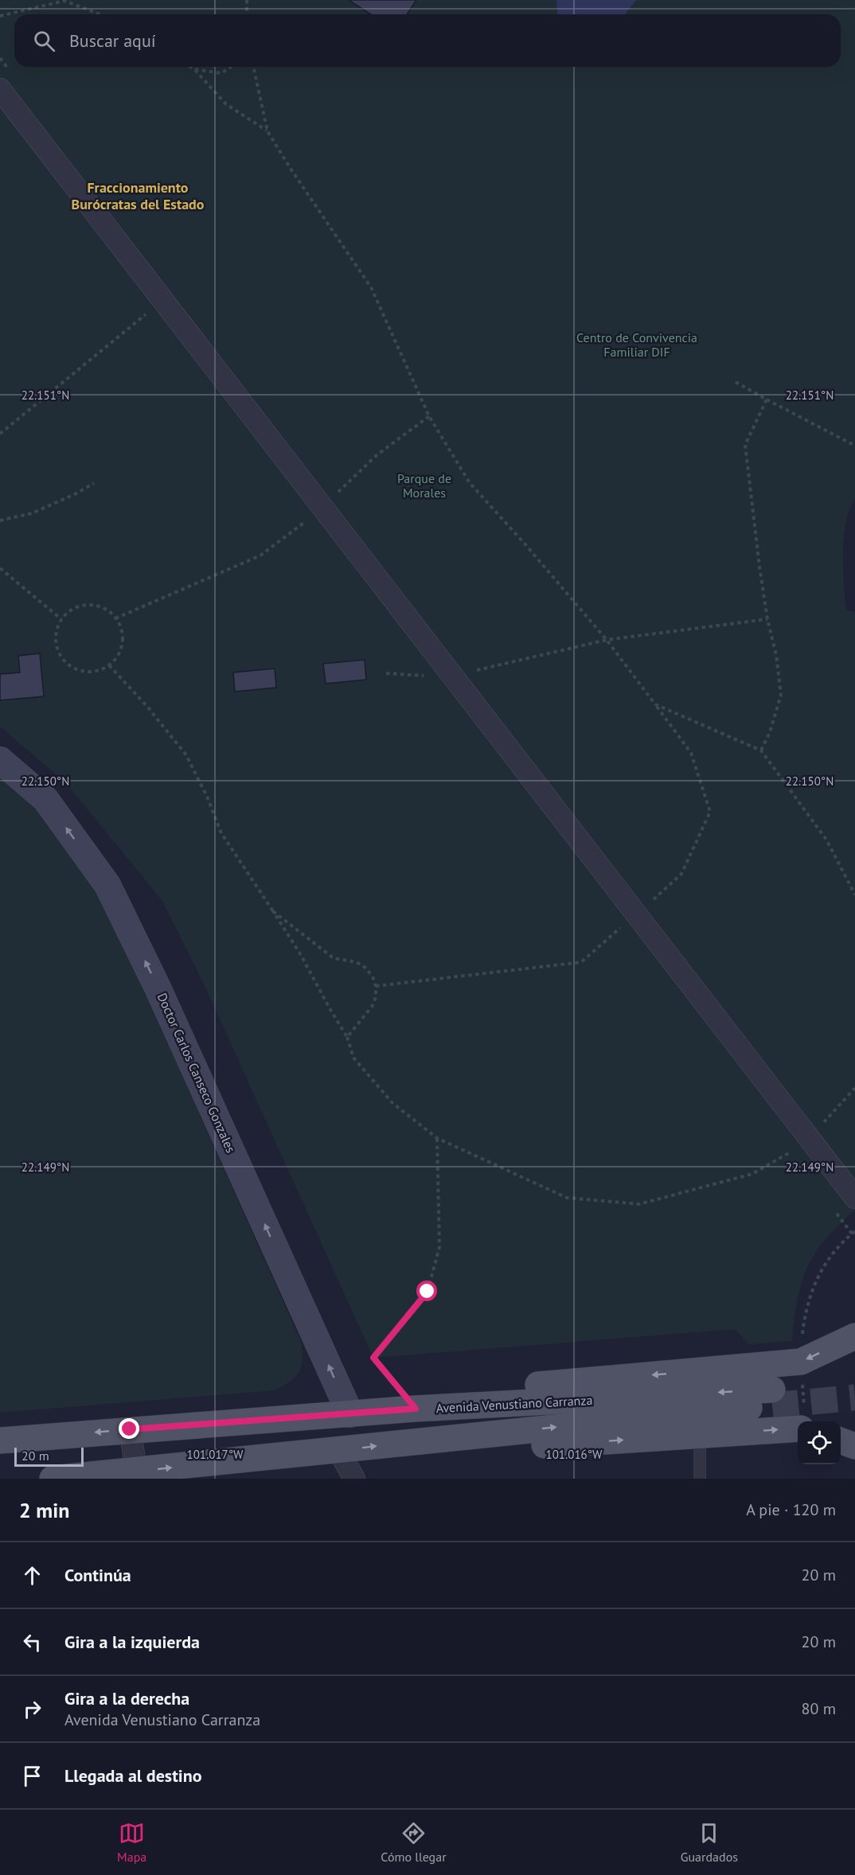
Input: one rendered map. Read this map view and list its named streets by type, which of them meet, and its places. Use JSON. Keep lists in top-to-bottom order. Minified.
{"streets":{"main road":["Avenida Venustiano Carranza"],"street":["Doctor Carlos Canseco Gonzales"]},"crossings":[["Doctor Carlos Canseco Gonzales","Avenida Venustiano Carranza"]],"one_way":["Doctor Carlos Canseco Gonzales"],"districts":["Fraccionamiento Burócratas del Estado"],"parks":["Centro de Convivencia Familiar DIF","Parque de Morales"],"scale_bar":"20 m","page":{"search":"Buscar aquí","scale":"20 m","heading":["2 min","A pie · 120 m"],"list":[["Continúa","20 m"],["Gira a la izquierda","20 m"],["Gira a la derecha","Avenida Venustiano Carranza","80 m"],"Llegada al destino"],"nav":["Mapa","Cómo llegar","Guardados"]},"coordinates":["22.151°N","22.150°N","22.149°N","101.017°W","101.016°W"]}
